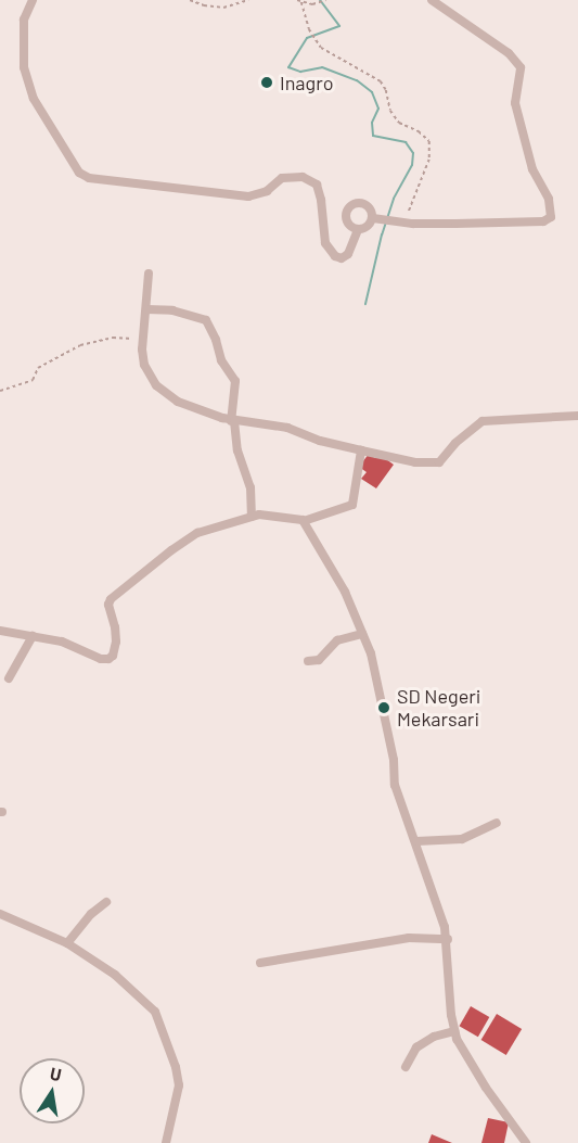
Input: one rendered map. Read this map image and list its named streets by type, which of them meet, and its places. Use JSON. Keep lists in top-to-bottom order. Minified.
{"places":["Inagro","SD Negeri Mekarsari"],"north":"top"}
